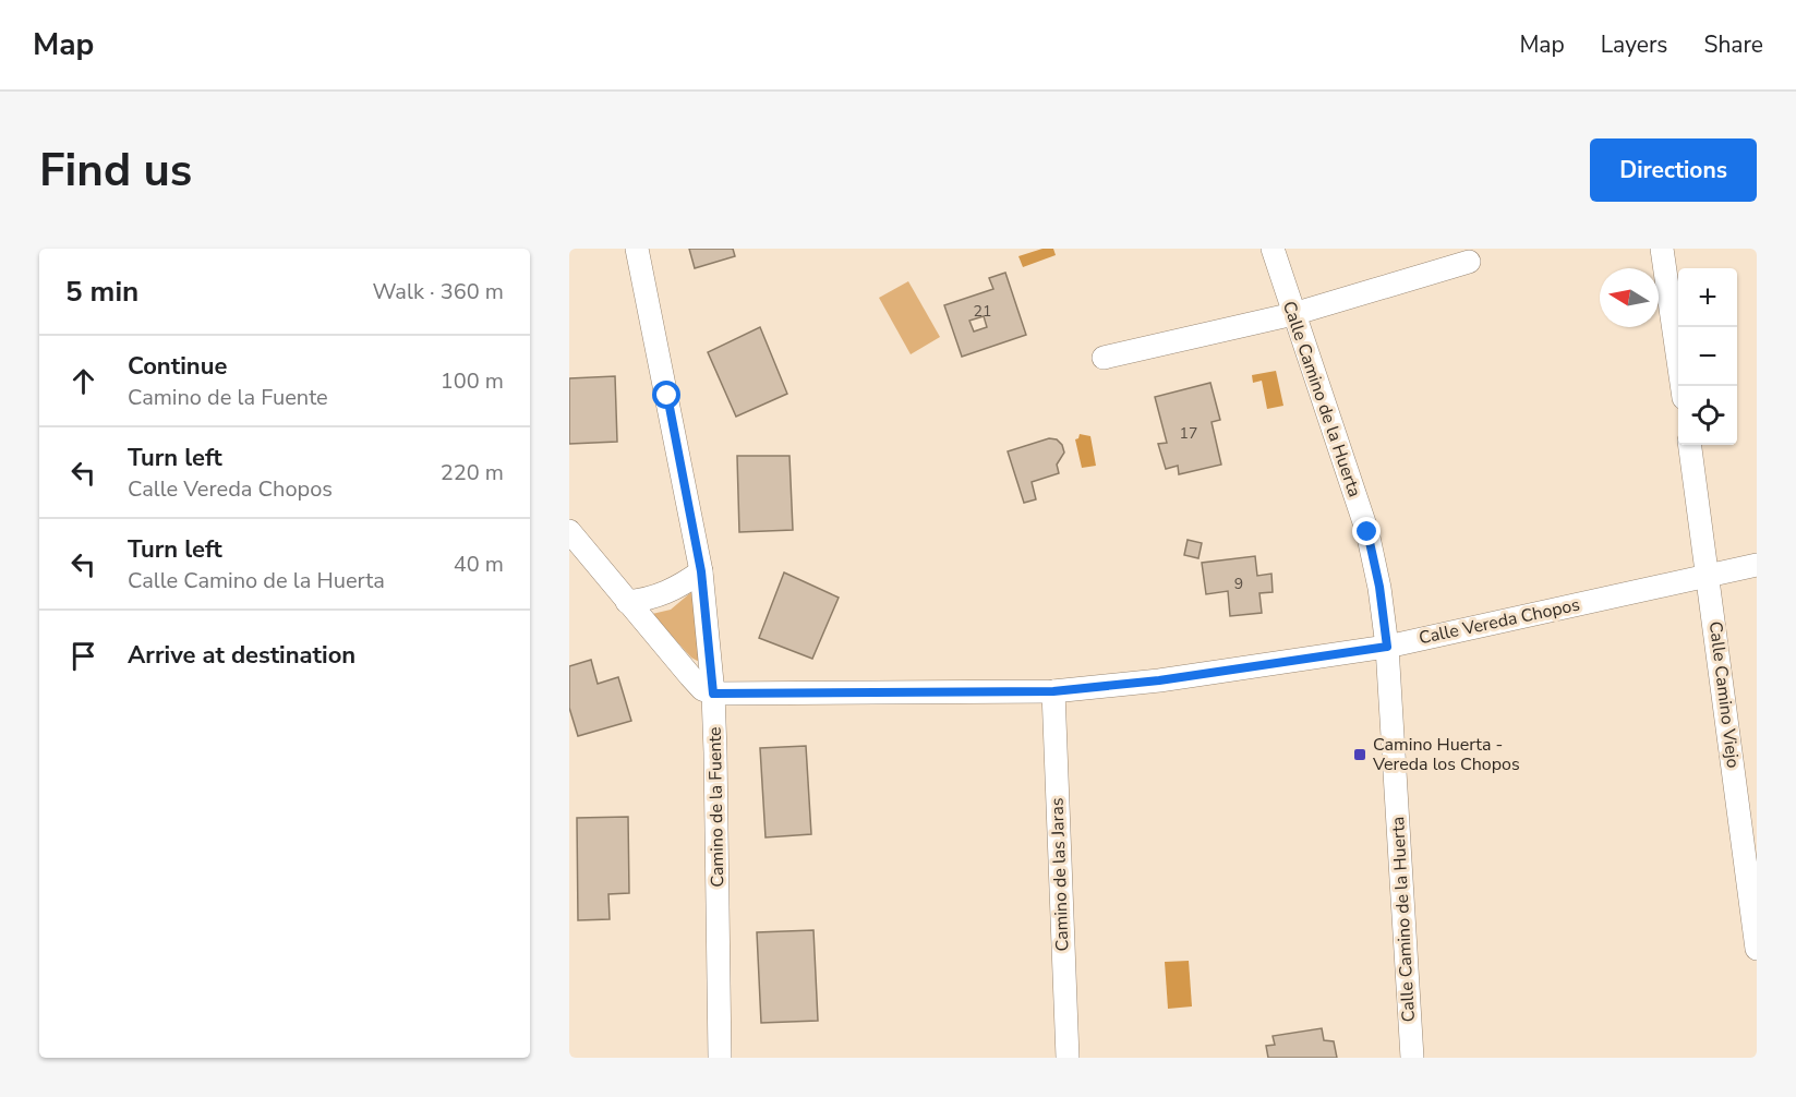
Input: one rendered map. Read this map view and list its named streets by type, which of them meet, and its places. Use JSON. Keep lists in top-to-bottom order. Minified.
{"streets":{"street":["Calle Camino de la Huerta","Calle Vereda Chopos","Calle Camino Viejo","Camino de la Fuente","Camino de las Jaras"]},"crossings":[["Calle Camino de la Huerta","Calle Vereda Chopos"],["Calle Vereda Chopos","Calle Camino Viejo"],["Calle Vereda Chopos","Camino de la Fuente"],["Calle Vereda Chopos","Camino de las Jaras"]],"places":{"transit":["Camino Huerta - Vereda los Chopos"]},"house_numbers":["21","17","9"],"north":"left","page":{"header":"Map","nav":["Map","Layers","Share"],"buttons":"Directions","title":"Find us","heading":["5 min","Walk · 360 m"],"map_buttons":["+","−"],"list":[["Continue","Camino de la Fuente","100 m"],["Turn left","Calle Vereda Chopos","220 m"],["Turn left","Calle Camino de la Huerta","40 m"],"Arrive at destination"]}}
